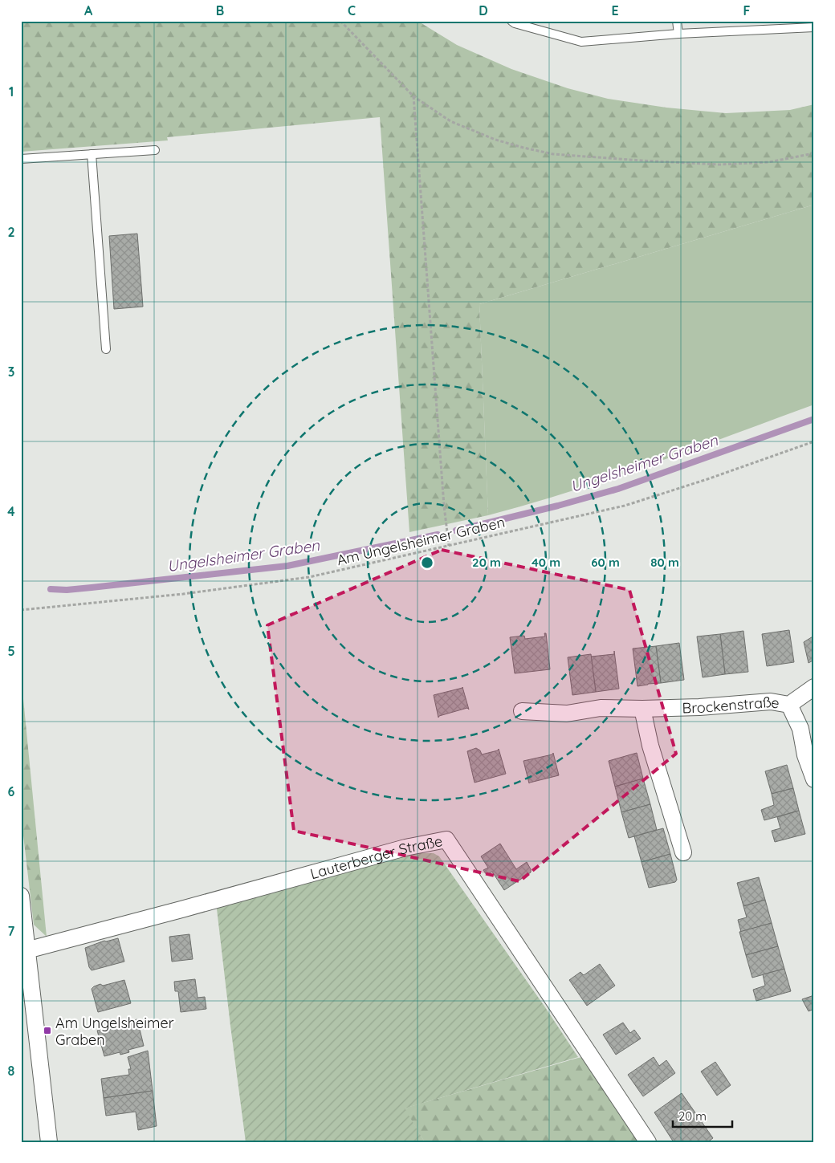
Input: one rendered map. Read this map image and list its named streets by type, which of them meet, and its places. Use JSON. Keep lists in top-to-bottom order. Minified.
{"streets":{"street":["Brockenstraße","Lauterberger Straße"],"path":["Am Ungelsheimer Graben"]},"water":["Ungelsheimer Graben"],"places":{"transit":["Am Ungelsheimer Graben"]},"scale_bar":"20 m","grid":{"columns":["A","B","C","D","E","F"],"rows":["1","2","3","4","5","6","7","8"]},"rings":["20 m","40 m","60 m","80 m"]}
